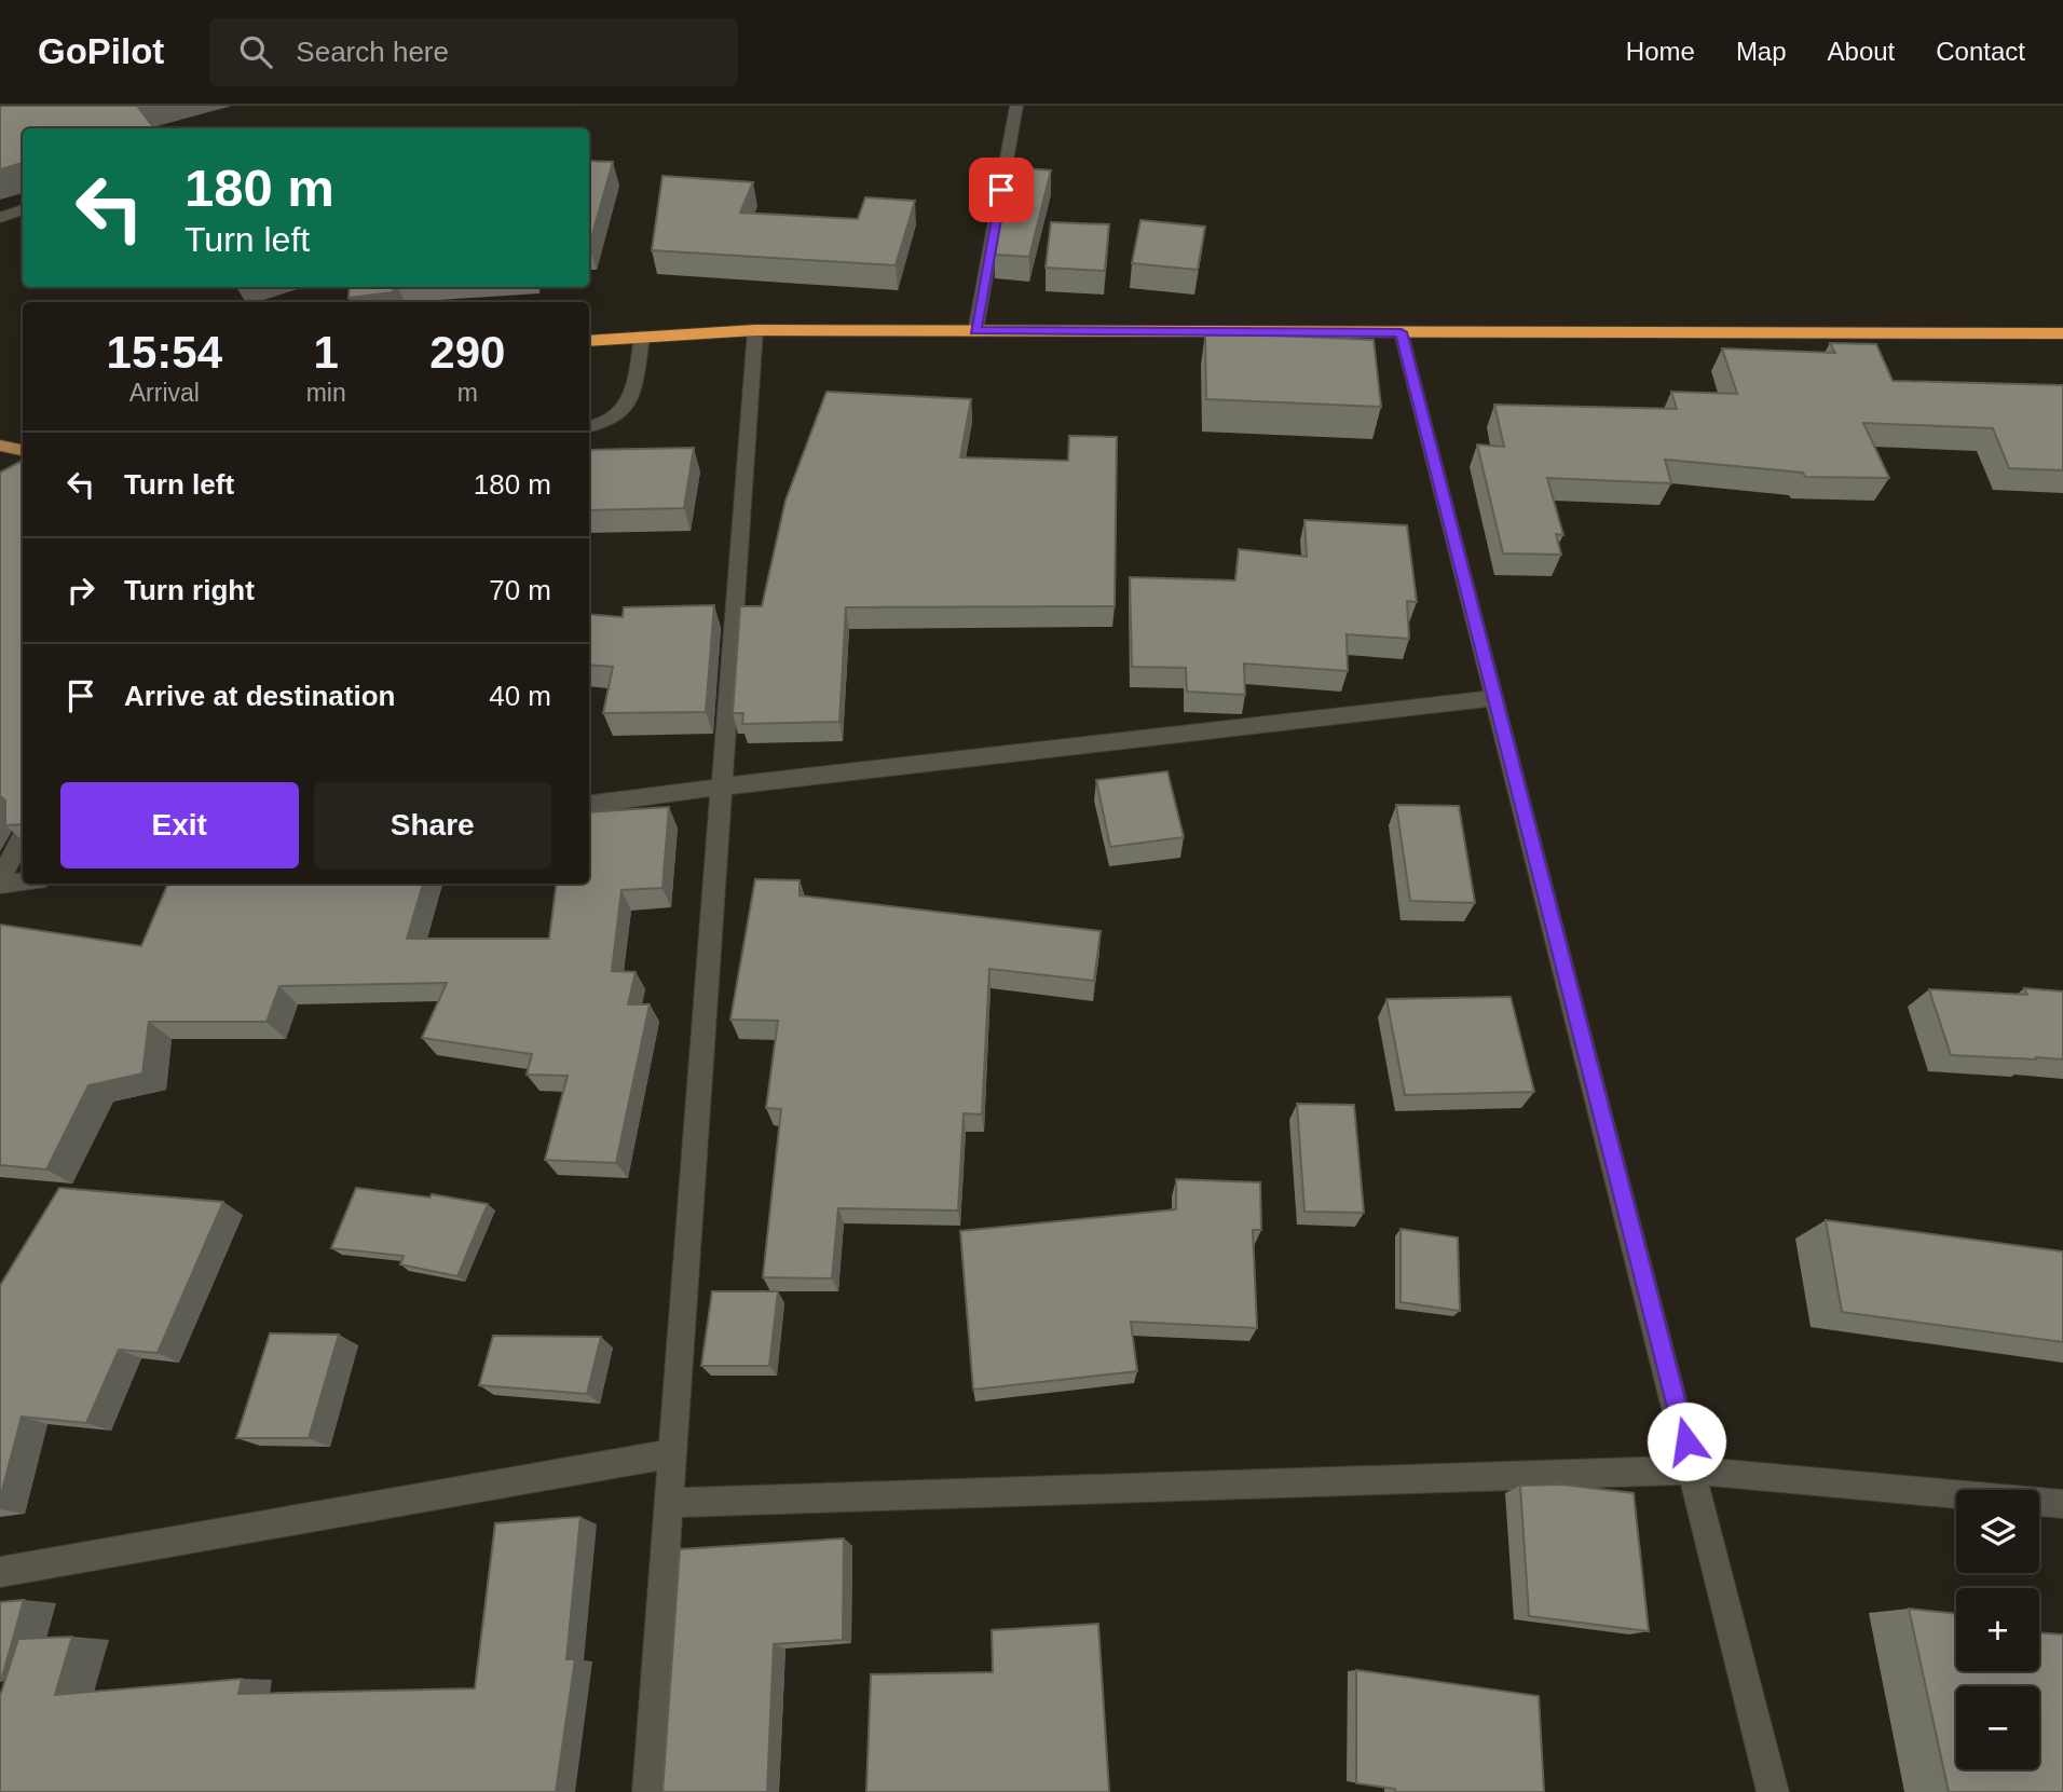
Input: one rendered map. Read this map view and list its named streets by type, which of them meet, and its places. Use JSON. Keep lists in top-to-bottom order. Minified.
{"page":{"header":"GoPilot","search":"Search here","nav":["Home","Map","About","Contact"],"turn":["180 m","Turn left"],"eta":["15:54","Arrival","1","min","290","m"],"list":[{"name":"Turn left","value":"180 m"},{"name":"Turn right","value":"70 m"},{"name":"Arrive at destination","value":"40 m"}],"buttons":["Exit","Share"],"map_buttons":["+","−"]}}
